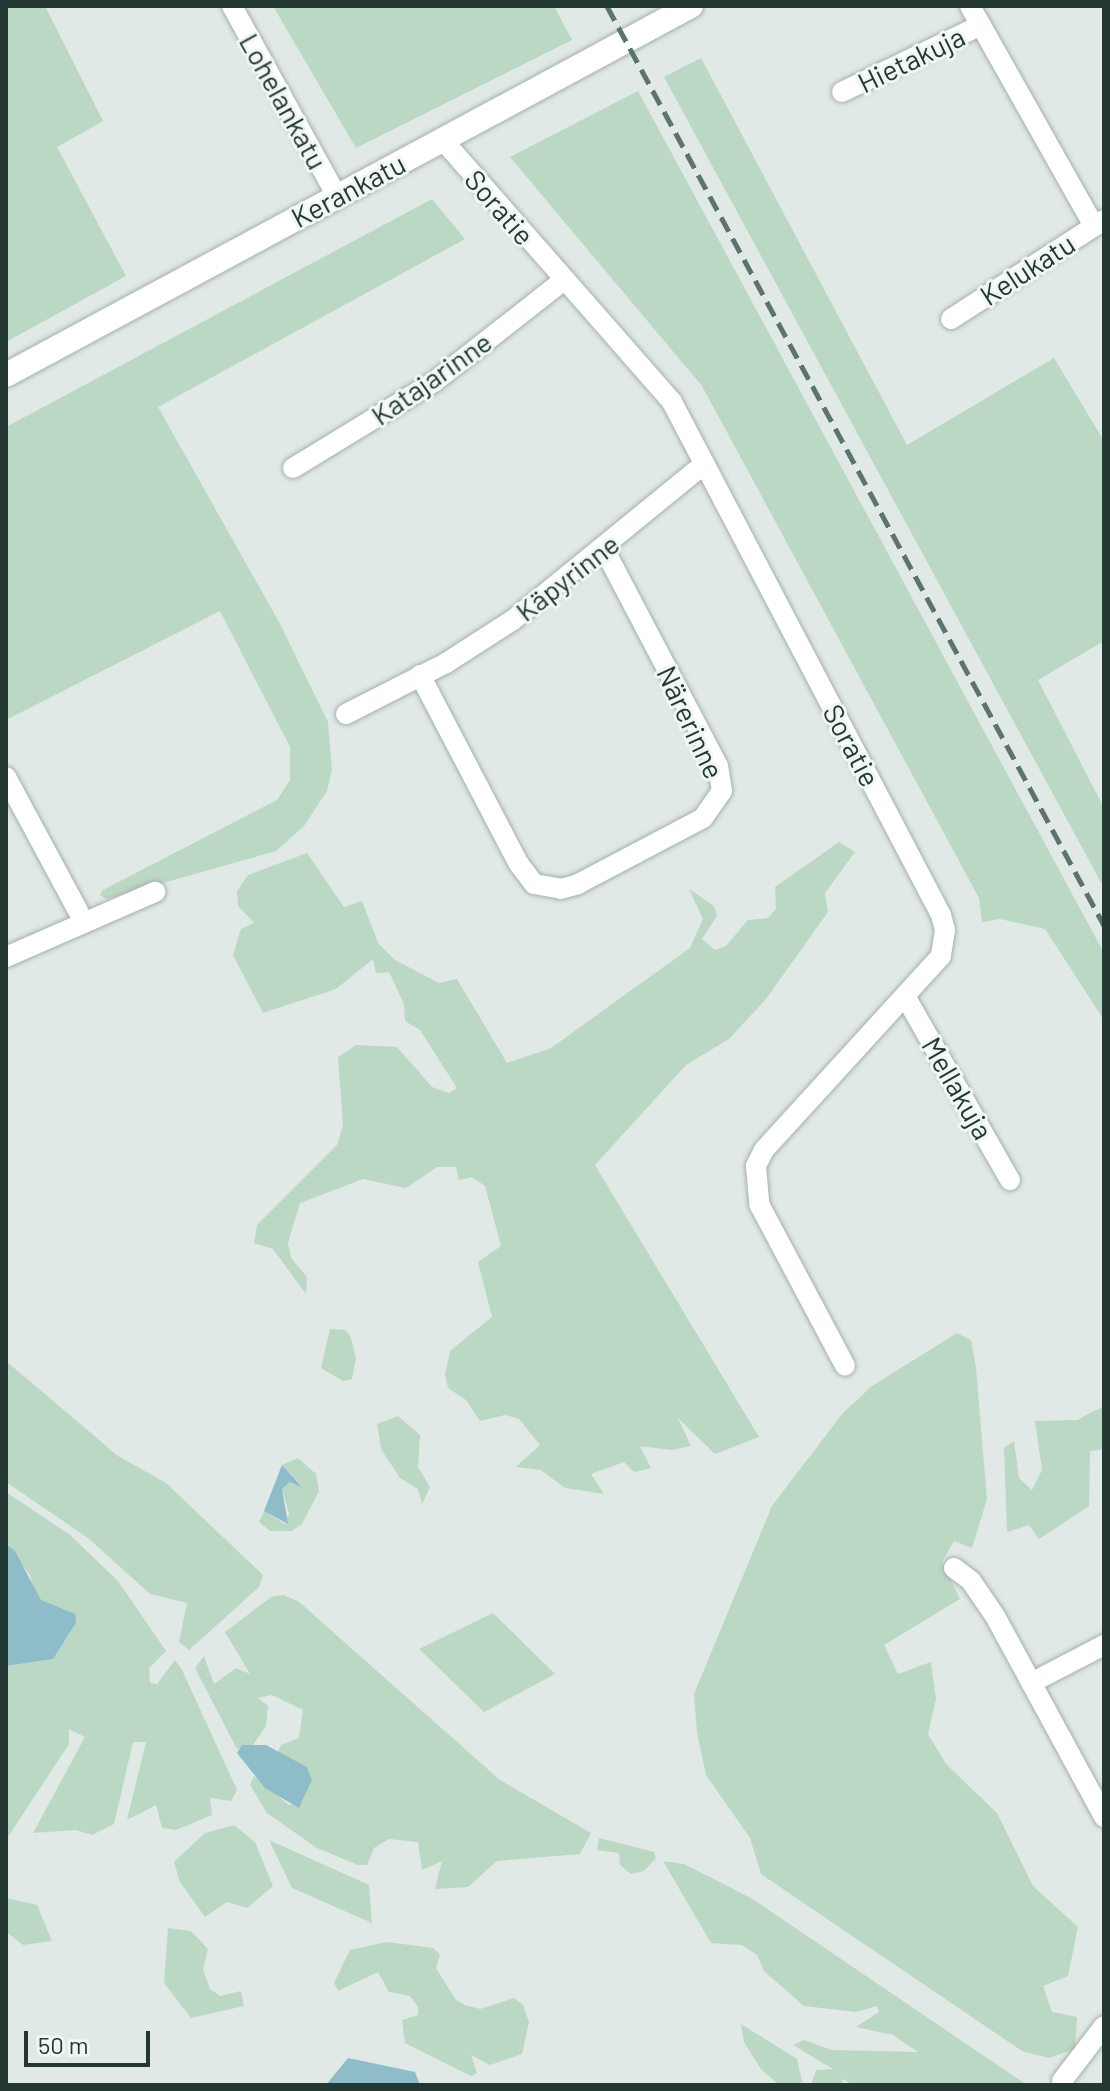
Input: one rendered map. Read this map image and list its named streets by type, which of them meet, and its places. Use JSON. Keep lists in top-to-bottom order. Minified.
{"streets":{"street":["Hietakuja","Lohelankatu","Kerankatu","Soratie","Kelukatu","Katajarinne","Käpyrinne","Närerinne","Mellakuja"]},"crossings":[["Lohelankatu","Kerankatu"],["Kerankatu","Soratie"],["Soratie","Katajarinne"],["Soratie","Käpyrinne"],["Soratie","Mellakuja"],["Käpyrinne","Närerinne"]],"scale_bar":"50 m"}
